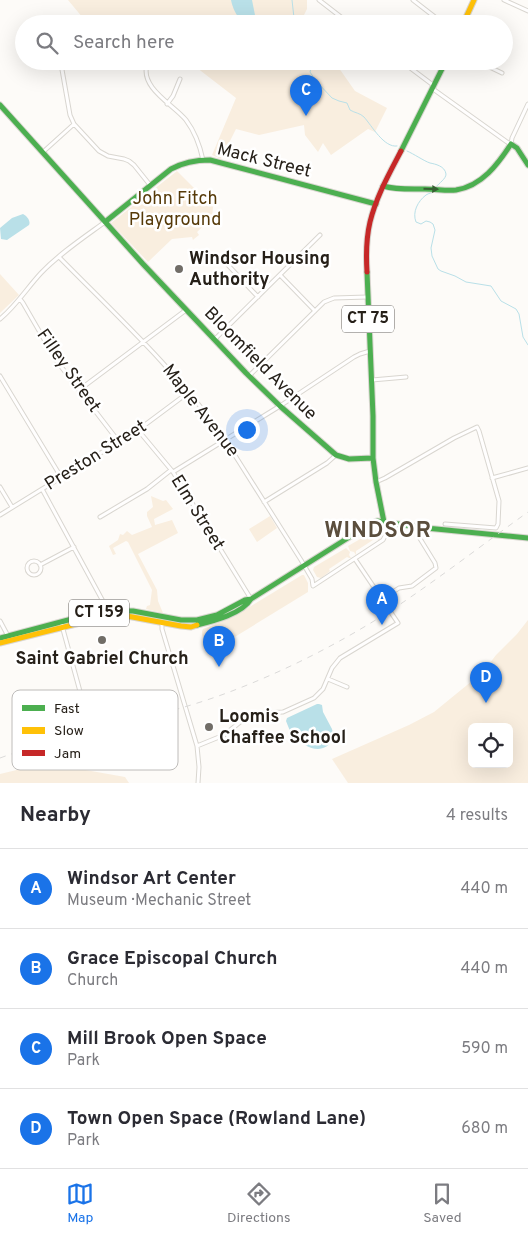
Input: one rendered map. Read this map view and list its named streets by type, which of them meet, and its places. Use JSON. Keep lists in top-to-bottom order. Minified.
{"streets":{"main road":["Mack Street","CT 75","Bloomfield Avenue","CT 159"],"street":["Filley Street","Maple Avenue","Preston Street","Elm Street"]},"crossings":[["Mack Street","CT 75"],["Mack Street","Bloomfield Avenue"],["CT 75","CT 159"],["Filley Street","Preston Street"],["Maple Avenue","Preston Street"],["Maple Avenue","CT 159"],["Preston Street","Elm Street"],["Elm Street","CT 159"]],"districts":["WINDSOR"],"parks":["John Fitch Playground"],"places":["Windsor Housing Authority","Saint Gabriel Church","Loomis Chaffee School"],"legend":["Fast","Slow","Jam"],"page":{"search":"Search here","pins":["C","A","B","D"],"heading":["Nearby","4 results"],"list":[{"mark":"A","name":"Windsor Art Center","note":"Museum · Mechanic Street","value":"440 m"},{"mark":"B","name":"Grace Episcopal Church","note":"Church","value":"440 m"},{"mark":"C","name":"Mill Brook Open Space","note":"Park","value":"590 m"},{"mark":"D","name":"Town Open Space (Rowland Lane)","note":"Park","value":"680 m"}],"nav":["Map","Directions","Saved"]}}
